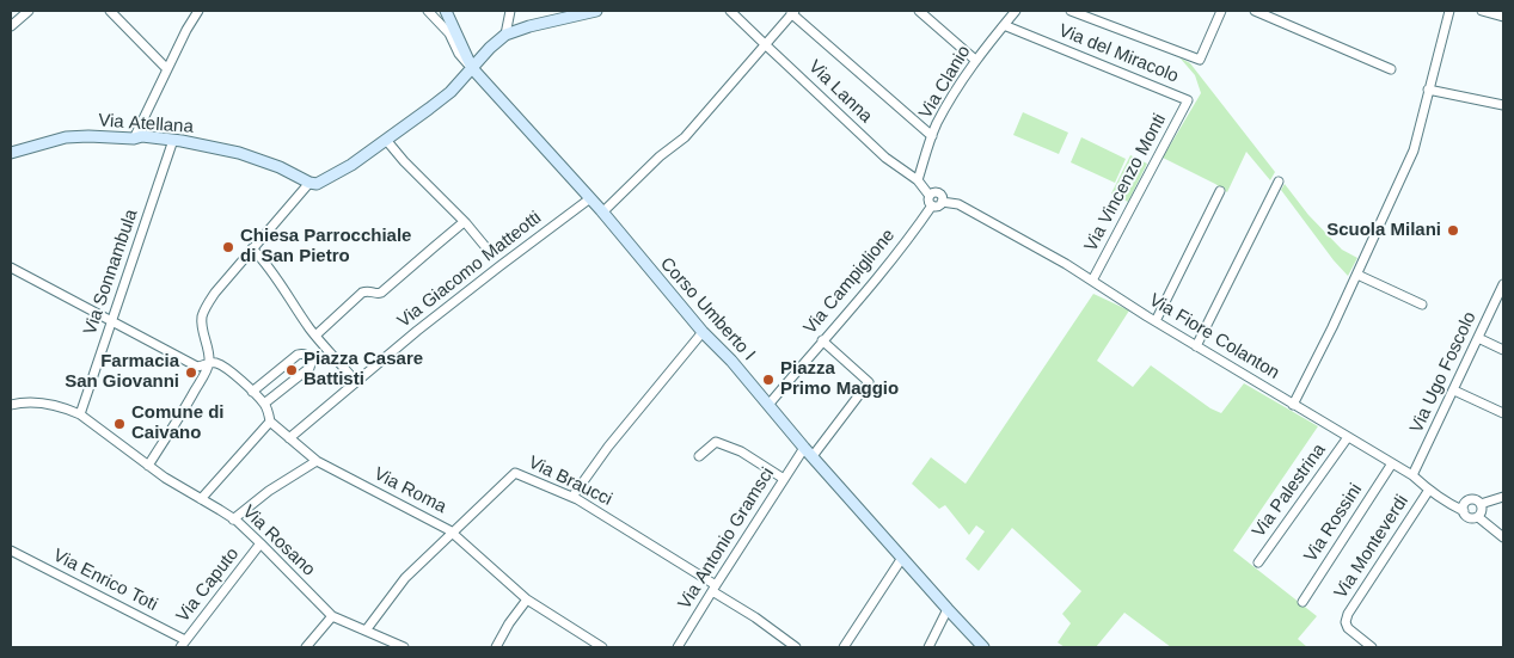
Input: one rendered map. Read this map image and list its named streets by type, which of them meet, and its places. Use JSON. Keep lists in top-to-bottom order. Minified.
{"streets":{"main road":["Via Atellana","Corso Umberto I"],"street":["Via del Miracolo","Via Clanio","Via Lanna","Via Vincenzo Monti","Via Giacomo Matteotti","Via Sonnambula","Via Campiglione","Via Fiore Colanton","Via Ugo Foscolo","Via Braucci","Via Roma","Via Palestrina","Via Rossini","Via Antonio Gramsci","Via Rosano","Via Monteverdi","Via Enrico Toti","Via Caputo"]},"crossings":[["Via del Miracolo","Via Clanio"],["Via del Miracolo","Via Vincenzo Monti"],["Via Clanio","Via Lanna"],["Via Lanna","Via Campiglione"],["Via Lanna","Via Fiore Colanton"],["Via Atellana","Via Sonnambula"],["Via Vincenzo Monti","Via Fiore Colanton"],["Via Giacomo Matteotti","Corso Umberto I"],["Via Giacomo Matteotti","Via Roma"],["Via Sonnambula","Via Rosano"],["Via Campiglione","Corso Umberto I"],["Via Campiglione","Via Fiore Colanton"],["Corso Umberto I","Via Antonio Gramsci"],["Via Fiore Colanton","Via Ugo Foscolo"],["Via Fiore Colanton","Via Palestrina"],["Via Fiore Colanton","Via Rossini"],["Via Fiore Colanton","Via Monteverdi"],["Via Braucci","Via Roma"],["Via Braucci","Via Antonio Gramsci"],["Via Rosano","Via Caputo"],["Via Enrico Toti","Via Caputo"]],"places":["Scuola Milani","Chiesa Parrocchiale di San Pietro","Piazza Casare Battisti","Farmacia San Giovanni","Piazza Primo Maggio","Comune di Caivano"]}
